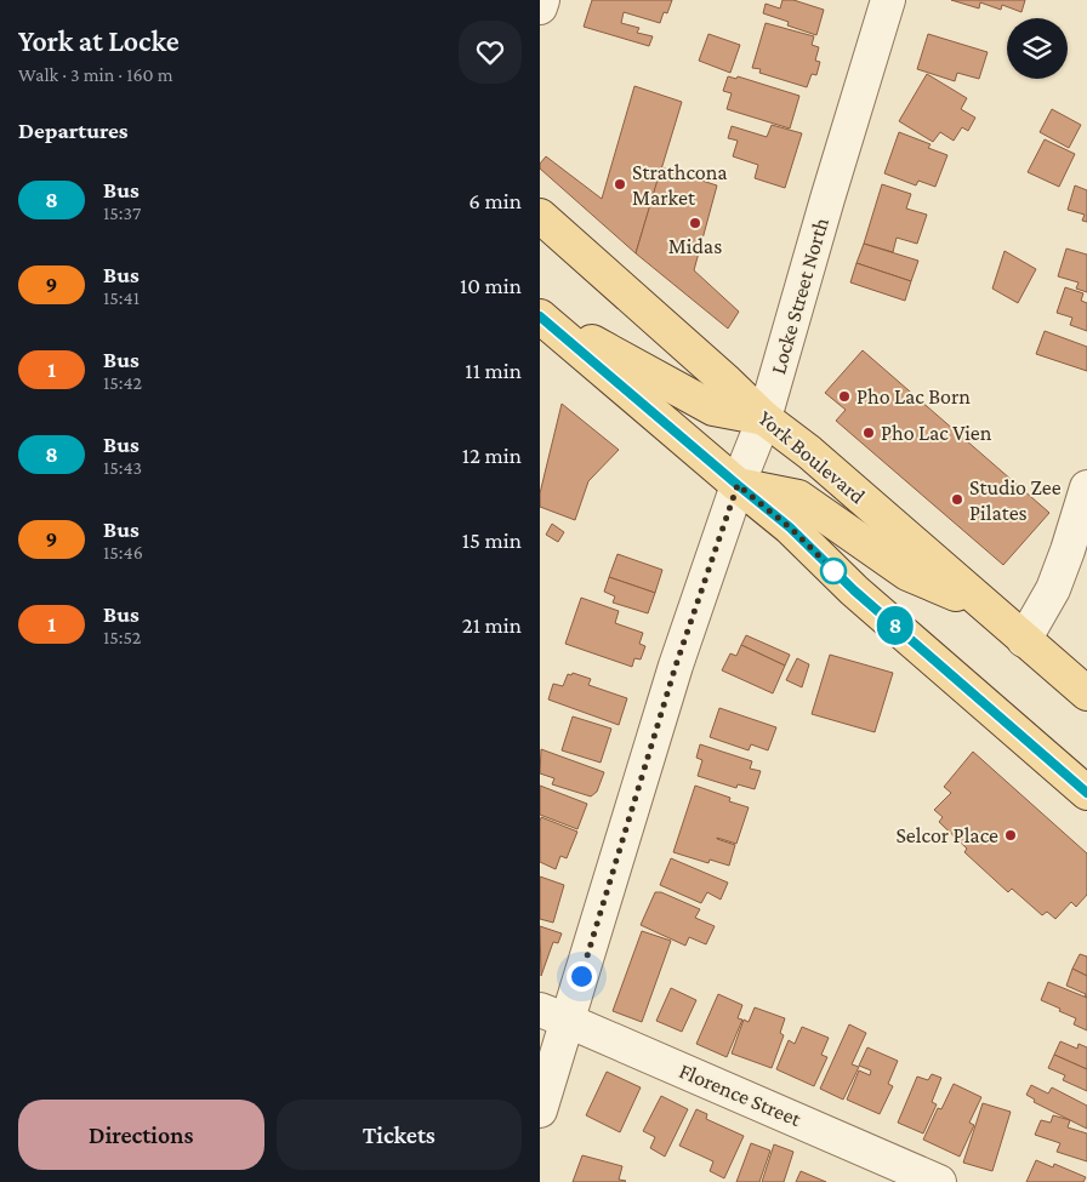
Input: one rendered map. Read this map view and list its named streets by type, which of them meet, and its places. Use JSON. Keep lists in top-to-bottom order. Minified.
{"streets":{"main road":["York Boulevard"],"street":["Locke Street North","Florence Street"]},"crossings":[["Locke Street North","York Boulevard"],["Locke Street North","Florence Street"]],"places":["Strathcona Market","Midas","Pho Lac Born","Pho Lac Vien","Studio Zee Pilates","Selcor Place"],"lines":["bus line 8"],"page":{"heading":[["York at Locke","Walk · 3 min · 160 m"],"Departures"],"on_map":"8","list":[{"mark":"8","name":"Bus","note":"15:37","value":"6 min"},{"mark":"9","name":"Bus","note":"15:41","value":"10 min"},{"mark":"1","name":"Bus","note":"15:42","value":"11 min"},{"mark":"8","name":"Bus","note":"15:43","value":"12 min"},{"mark":"9","name":"Bus","note":"15:46","value":"15 min"},{"mark":"1","name":"Bus","note":"15:52","value":"21 min"}],"buttons":["Directions","Tickets"]}}
